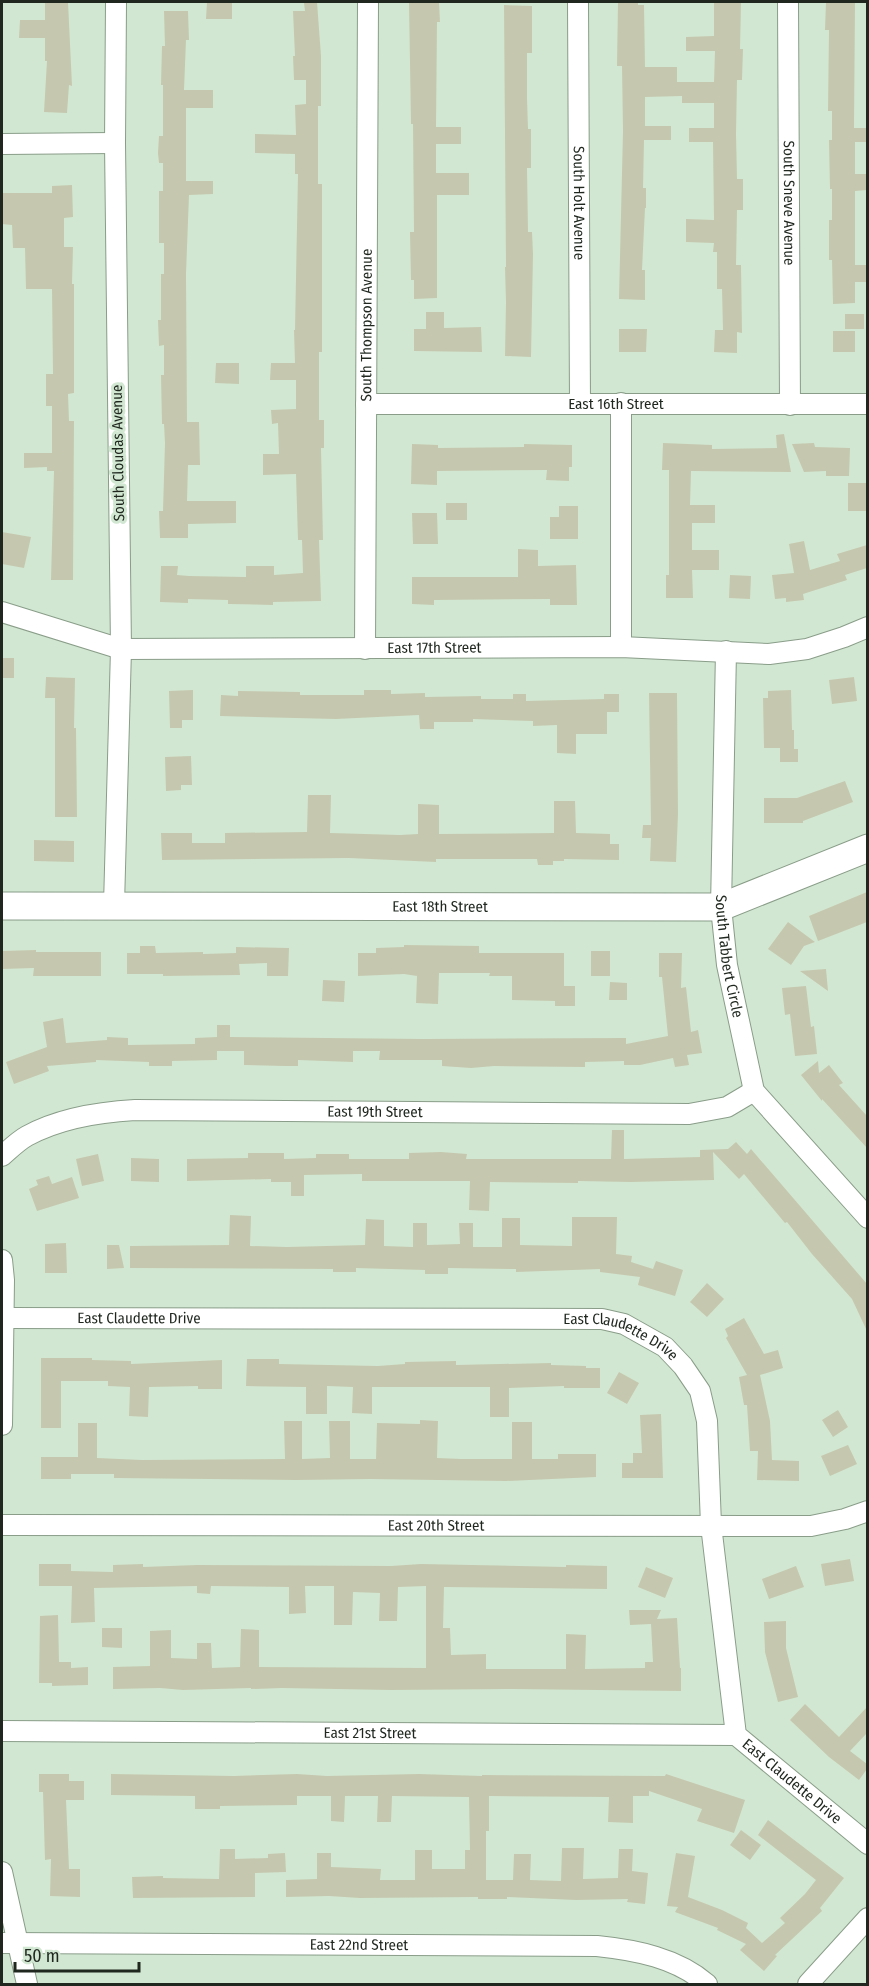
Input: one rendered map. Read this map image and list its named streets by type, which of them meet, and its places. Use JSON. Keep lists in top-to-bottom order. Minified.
{"streets":{"street":["South Holt Avenue","South Sneve Avenue","South Thompson Avenue","East 16th Street","South Cloudas Avenue","East 17th Street","East 18th Street","South Tabbert Circle","East 19th Street","East Claudette Drive","East 20th Street","East 21st Street","East 22nd Street"]},"crossings":[["South Holt Avenue","East 16th Street"],["South Sneve Avenue","East 16th Street"],["South Thompson Avenue","East 16th Street"],["South Thompson Avenue","East 17th Street"],["South Cloudas Avenue","East 17th Street"],["South Cloudas Avenue","East 18th Street"],["East 17th Street","South Tabbert Circle"],["East 18th Street","South Tabbert Circle"],["South Tabbert Circle","East 19th Street"],["East Claudette Drive","East 20th Street"],["East Claudette Drive","East 21st Street"]],"scale_bar":"50 m"}
